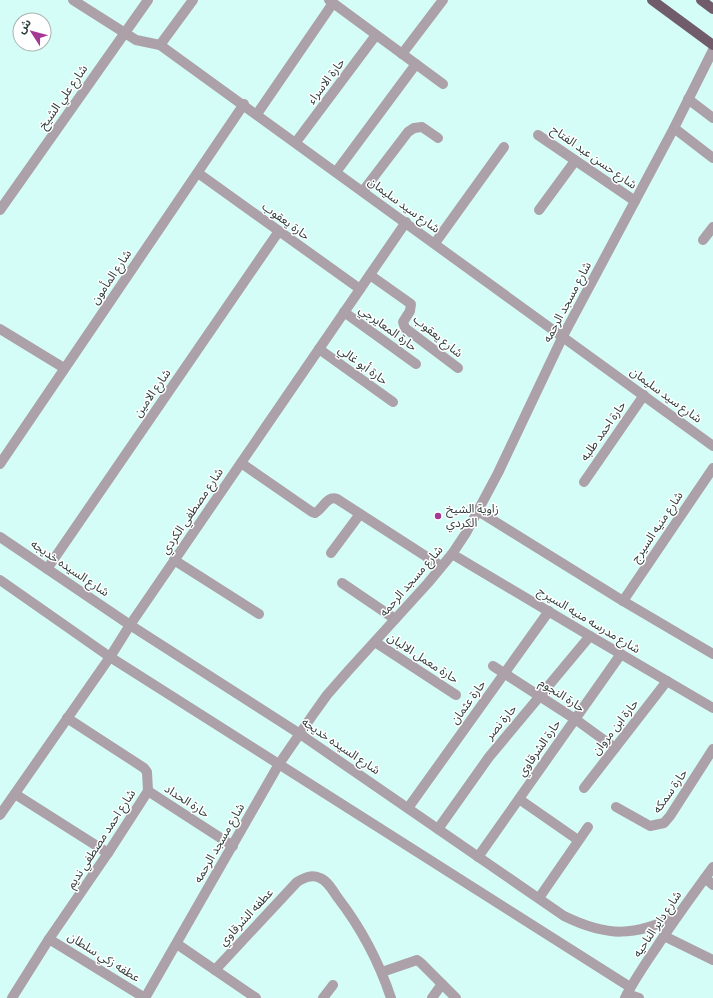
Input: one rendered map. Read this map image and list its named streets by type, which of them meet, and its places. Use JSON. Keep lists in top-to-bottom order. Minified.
{"streets":{"street":["حارة الاسراء","شارع علي الشيخ","شارع حسن عبد الفتاح","شارع سيد سليمان","حارة يعقوب","شارع المأمون","شارع مسجد الرحمه","حارة المعايرجي","شارع يعقوب","حارة أبو غالي","شارع الامين","حارة احمد طلبه","شارع مصطفي الكردي","شارع منيه السيرج","شارع السيده خديجه","شارع مدرسه منيه السيرج","حارة معمل الالبان","حارة النجوم","حارة عثمان","حارة نصر","حارة ابن مروان","حارة الشرقاوي","حارة سمكه","حارة الحداد","شارع احمد مصطفي نديم","عطفه الشرقاوي","شارع داير الناحيه","عطفه زكي سلطان"]},"crossings":[["حارة الاسراء","شارع سيد سليمان"],["شارع علي الشيخ","شارع سيد سليمان"],["شارع حسن عبد الفتاح","شارع مسجد الرحمه"],["شارع سيد سليمان","شارع المأمون"],["شارع سيد سليمان","شارع مسجد الرحمه"],["شارع سيد سليمان","حارة احمد طلبه"],["شارع سيد سليمان","شارع مصطفي الكردي"],["حارة يعقوب","شارع المأمون"],["حارة يعقوب","شارع الامين"],["حارة يعقوب","شارع مصطفي الكردي"],["شارع مسجد الرحمه","شارع السيده خديجه"],["شارع مسجد الرحمه","شارع مدرسه منيه السيرج"],["شارع مسجد الرحمه","حارة معمل الالبان"],["شارع مسجد الرحمه","حارة الحداد"],["شارع مسجد الرحمه","عطفه زكي سلطان"],["حارة المعايرجي","شارع مصطفي الكردي"],["شارع يعقوب","شارع مصطفي الكردي"],["حارة أبو غالي","شارع مصطفي الكردي"],["شارع الامين","شارع السيده خديجه"],["شارع مصطفي الكردي","شارع السيده خديجه"],["شارع مصطفي الكردي","شارع احمد مصطفي نديم"],["شارع السيده خديجه","حارة عثمان"],["شارع السيده خديجه","حارة نصر"],["شارع السيده خديجه","حارة الشرقاوي"],["شارع السيده خديجه","شارع داير الناحيه"],["شارع مدرسه منيه السيرج","حارة عثمان"],["شارع مدرسه منيه السيرج","حارة نصر"],["شارع مدرسه منيه السيرج","حارة ابن مروان"],["شارع مدرسه منيه السيرج","حارة الشرقاوي"],["حارة النجوم","حارة عثمان"],["حارة النجوم","حارة نصر"],["حارة النجوم","حارة ابن مروان"],["حارة النجوم","حارة الشرقاوي"],["حارة الحداد","شارع احمد مصطفي نديم"],["شارع احمد مصطفي نديم","عطفه زكي سلطان"]],"places":["زاوية الشيخ الكردي"],"north":"top left"}
